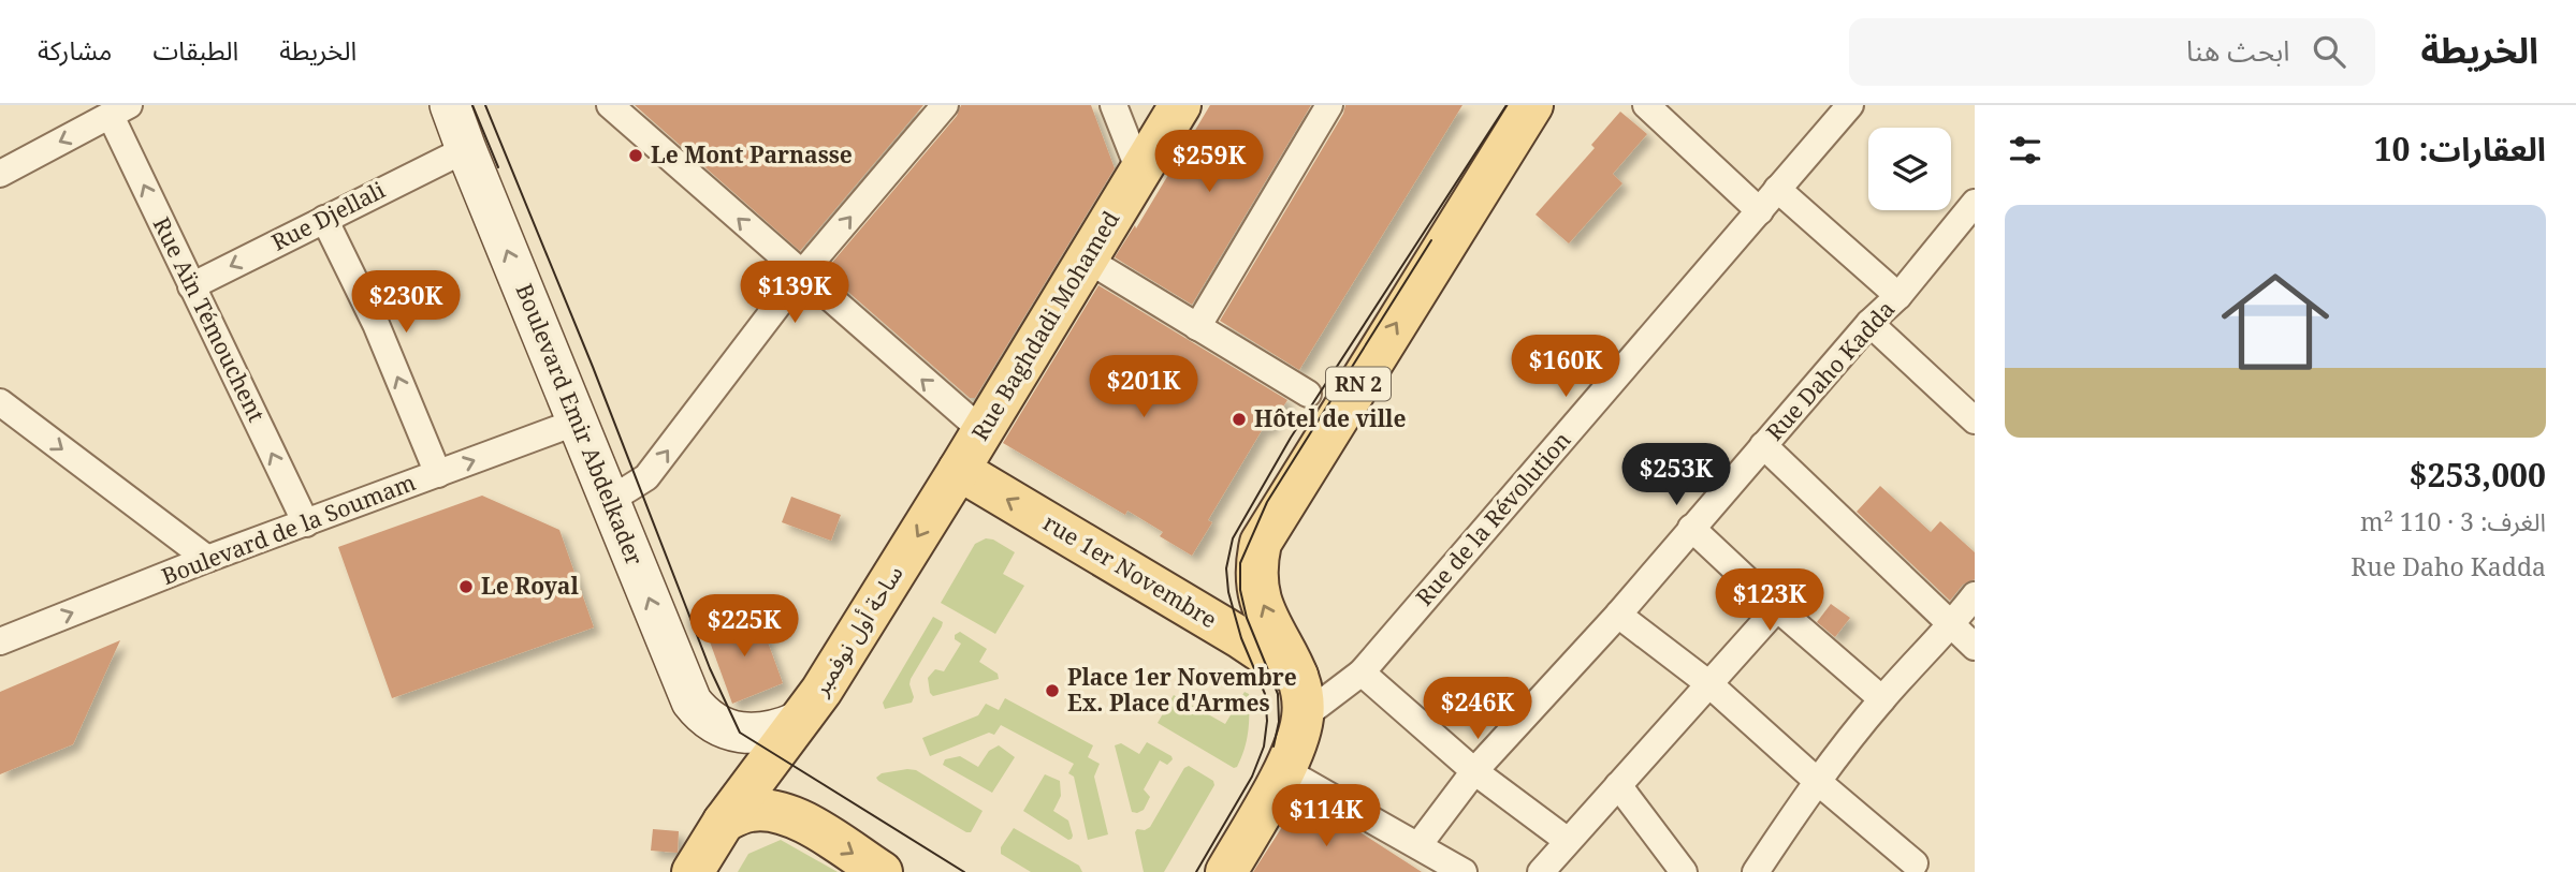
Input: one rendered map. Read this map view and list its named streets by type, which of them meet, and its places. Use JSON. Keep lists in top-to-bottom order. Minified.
{"streets":{"main road":["Rue Baghdadi Mohamed","RN 2","Boulevard Emir Abdelkader","rue 1er Novembre","ساحة أول نوفمبر"],"street":["Rue Djellali","Rue Aïn Témouchent","Rue Daho Kadda","Rue de la Révolution","Boulevard de la Soumam"]},"crossings":[["Rue Djellali","Rue Aïn Témouchent"],["Rue Djellali","Boulevard Emir Abdelkader"],["Rue Aïn Témouchent","Boulevard de la Soumam"],["Rue Baghdadi Mohamed","rue 1er Novembre"],["Rue Baghdadi Mohamed","ساحة أول نوفمبر"],["RN 2","rue 1er Novembre"],["Boulevard Emir Abdelkader","Boulevard de la Soumam"],["Boulevard Emir Abdelkader","ساحة أول نوفمبر"],["rue 1er Novembre","ساحة أول نوفمبر"]],"one_way":["Rue Djellali","Boulevard Emir Abdelkader","Boulevard de la Soumam","rue 1er Novembre","ساحة أول نوفمبر"],"places":["Le Mont Parnasse","Hôtel de ville","Le Royal","Place 1er Novembre Ex. Place d'Armes"],"page":{"header":"الخريطة","search":"ابحث هنا","nav":["الخريطة","الطبقات","مشاركة"],"heading":"العقارات: 10","price":["$259K","$139K","$230K","$160K","$201K","$253K","$123K","$225K","$246K","$114K"],"list":[{"name":"$253,000","note":"الغرف: 3 · 110 m² · Rue Daho Kadda"}]}}
